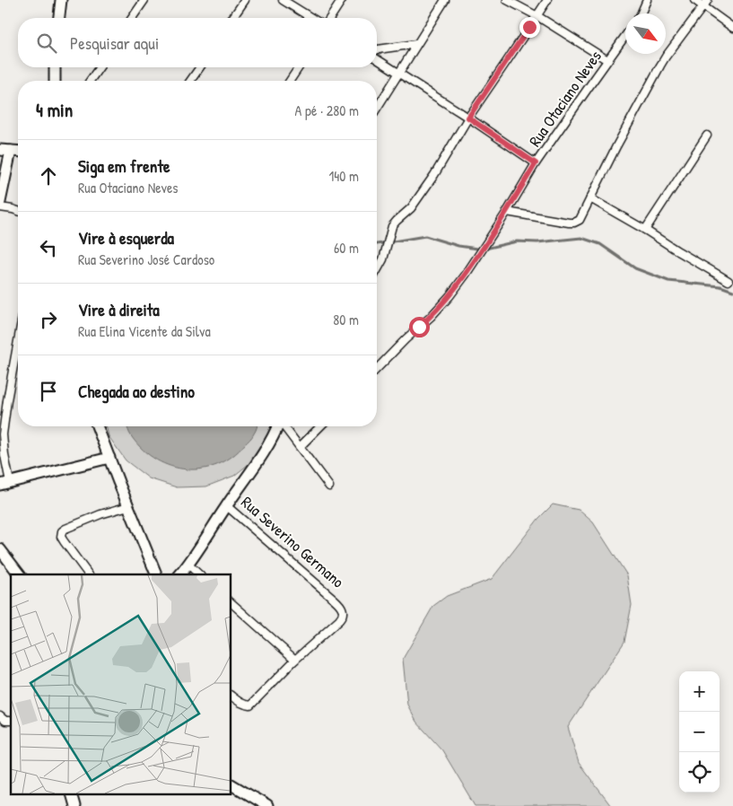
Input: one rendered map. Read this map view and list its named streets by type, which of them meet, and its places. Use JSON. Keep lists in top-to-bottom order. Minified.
{"streets":{"street":["Rua Otaciano Neves","Rua Severino Germano"]},"north":"bottom right","page":{"search":"Pesquisar aqui","heading":["4 min","A pé · 280 m"],"list":[["Siga em frente","Rua Otaciano Neves","140 m"],["Vire à esquerda","Rua Severino José Cardoso","60 m"],["Vire à direita","Rua Elina Vicente da Silva","80 m"],"Chegada ao destino"],"map_buttons":["+","−"]}}
